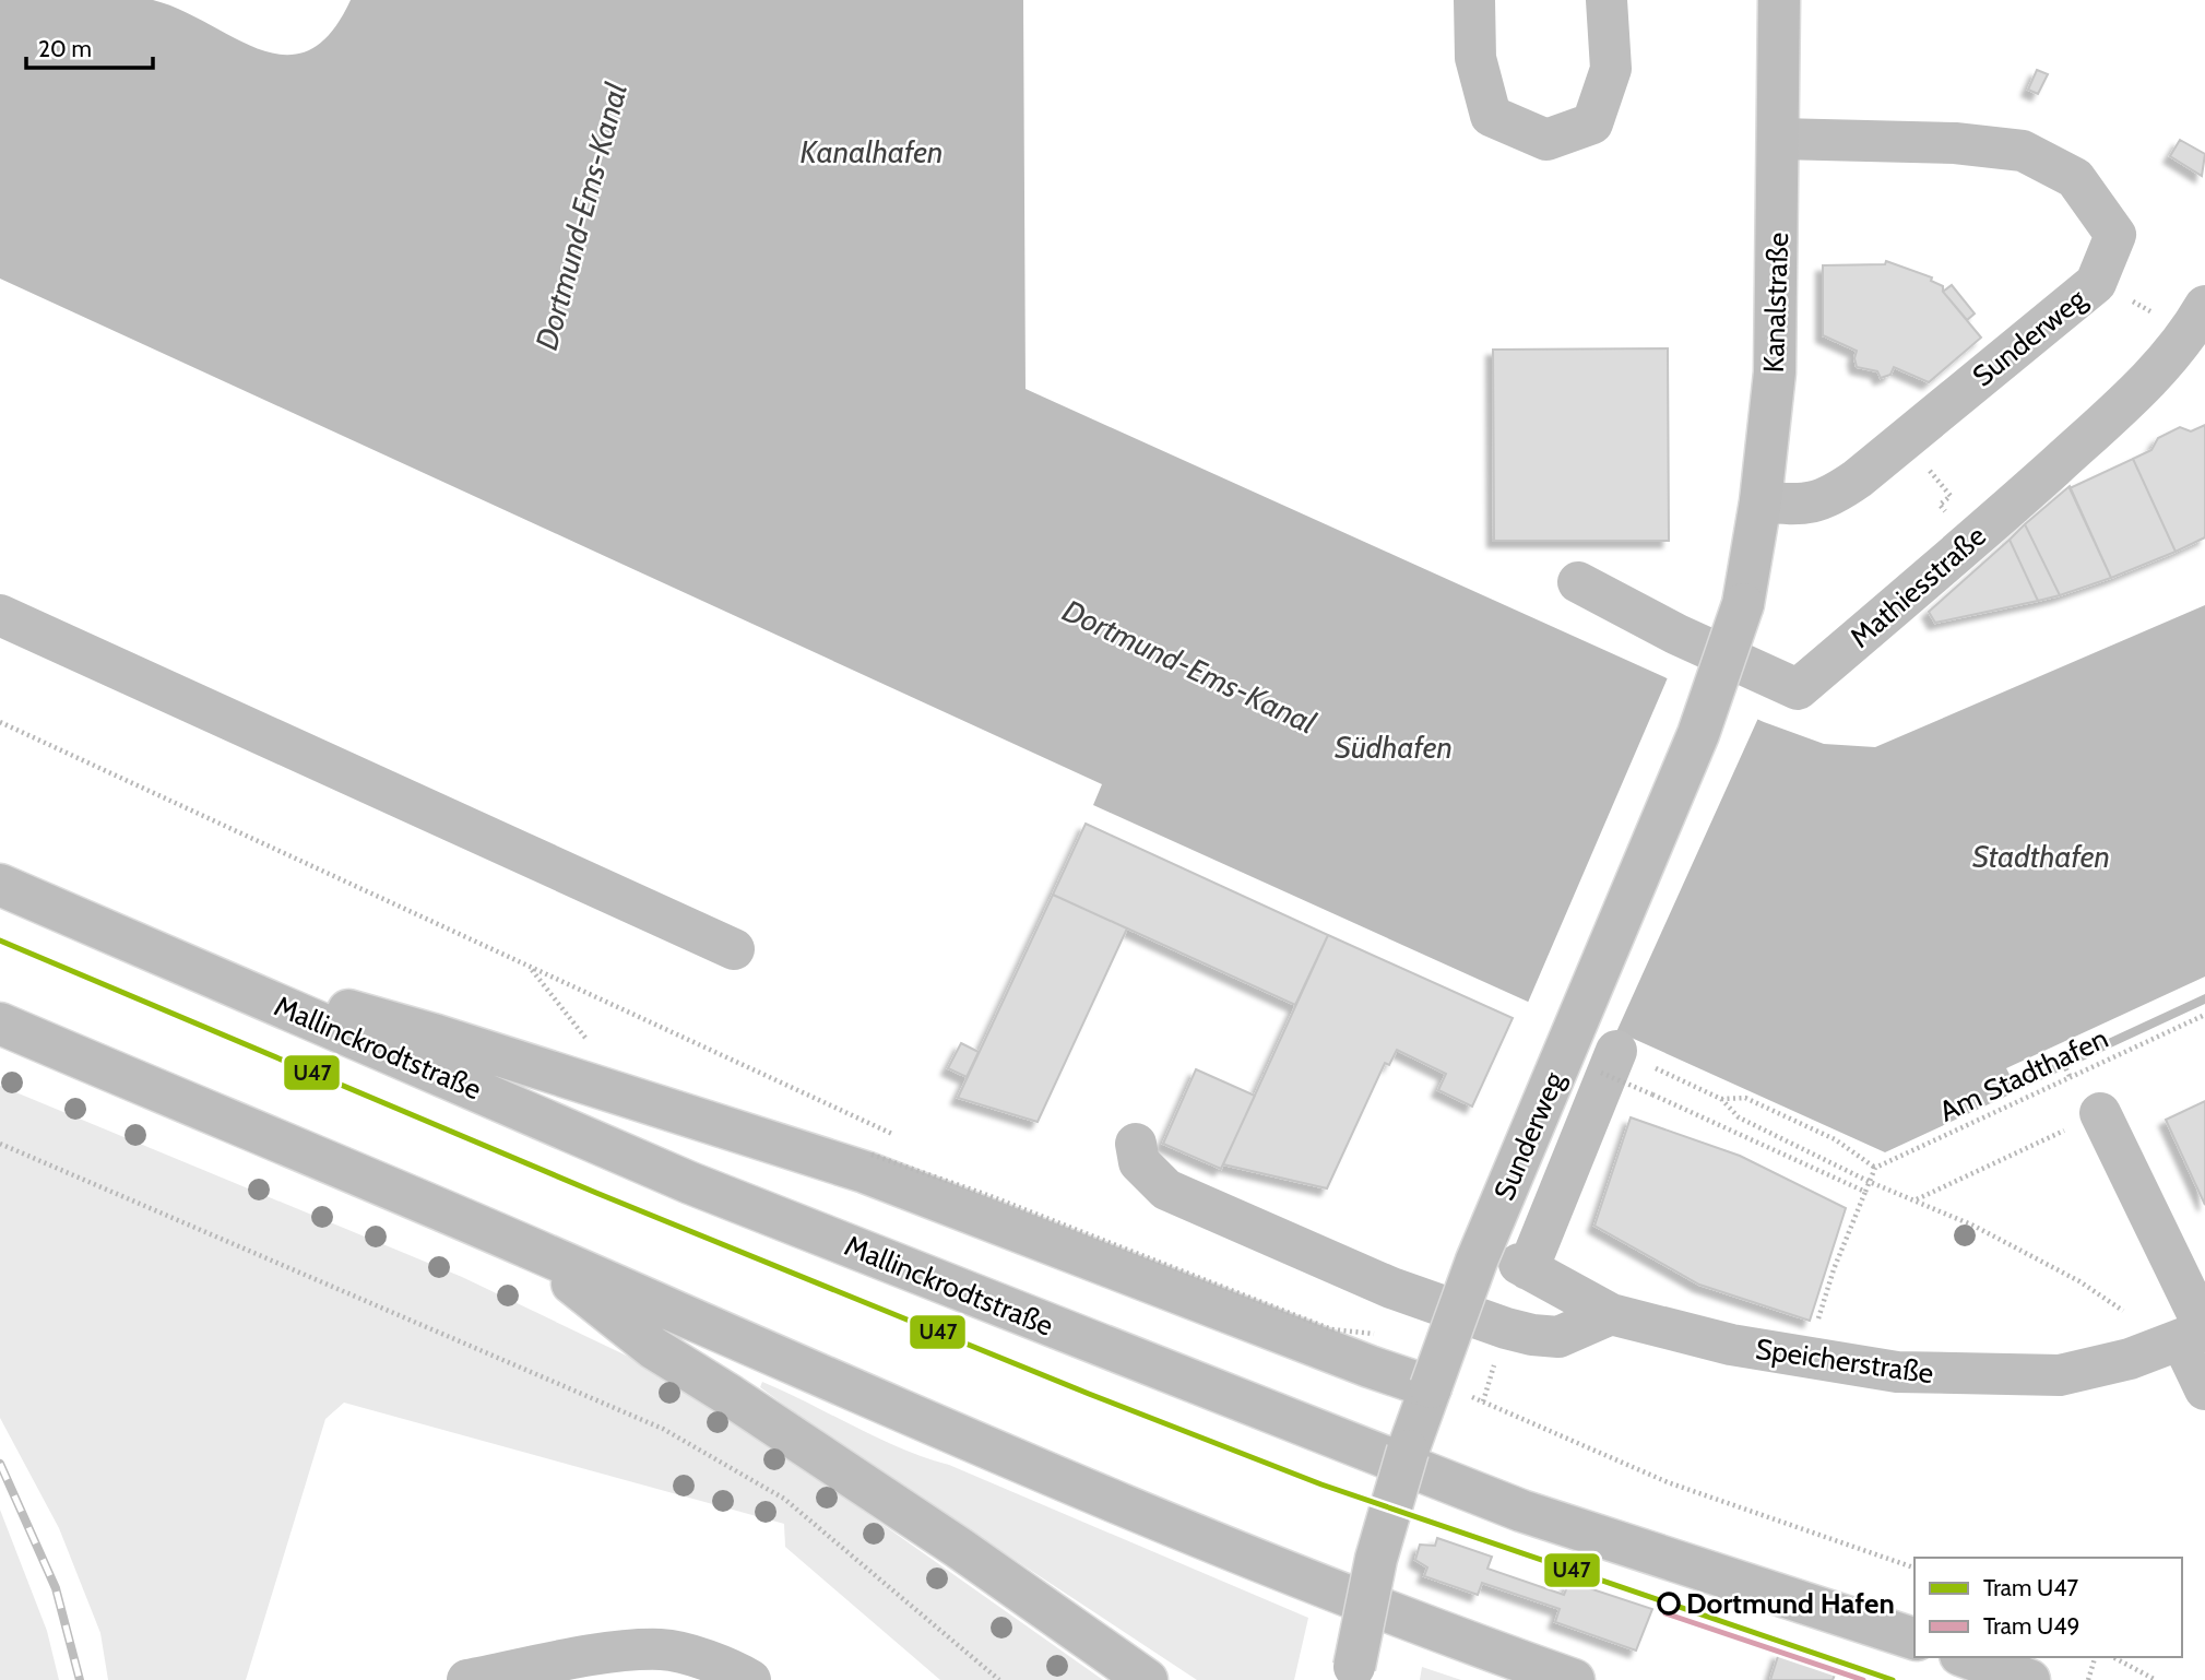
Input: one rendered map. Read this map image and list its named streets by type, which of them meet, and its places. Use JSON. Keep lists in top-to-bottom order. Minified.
{"streets":{"main road":["Kanalstraße","Sunderweg","Mallinckrodtstraße"],"street":["Mathiesstraße","Speicherstraße"],"path":["Am Stadthafen"]},"crossings":[["Kanalstraße","Sunderweg"]],"water":["Kanalhafen","Dortmund-Ems-Kanal","Südhafen","Stadthafen"],"places":["Dortmund Hafen"],"lines":["tram line U47","tram line U49"],"legend":["Tram U47","Tram U49"],"scale_bar":"20 m"}
